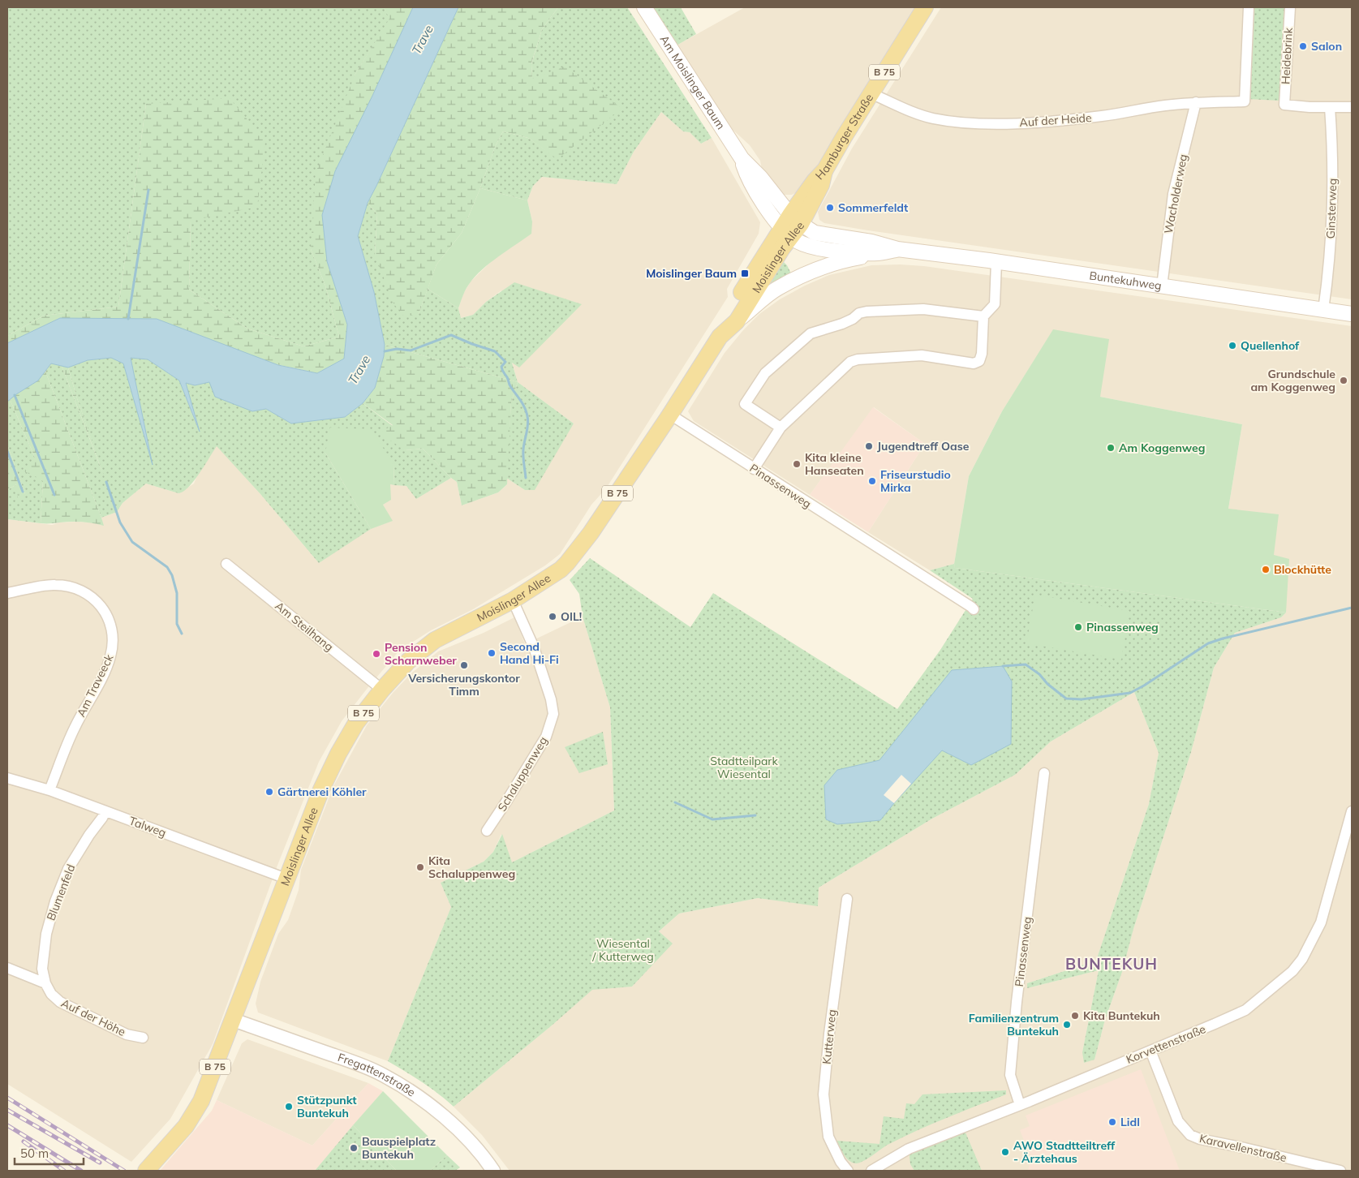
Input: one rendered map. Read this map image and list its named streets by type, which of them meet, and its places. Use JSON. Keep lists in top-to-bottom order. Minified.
{"streets":{"main road":["B 75","Am Moislinger Baum","Hamburger Straße","Moislinger Allee","Buntekuhweg"],"street":["Heidebrink","Auf der Heide","Wacholderweg","Ginsterweg","Pinassenweg","Am Steilhang","Am Traveeck","Schaluppenweg","Talweg","Blumenfeld","Auf der Höhe","Kutterweg","Korvettenstraße","Fregattenstraße","Karavellenstraße"]},"crossings":[["Heidebrink","Ginsterweg"],["Am Moislinger Baum","Hamburger Straße"],["Am Moislinger Baum","Moislinger Allee"],["Am Moislinger Baum","Buntekuhweg"],["Auf der Heide","Hamburger Straße"],["Auf der Heide","Wacholderweg"],["Hamburger Straße","Moislinger Allee"],["Hamburger Straße","Buntekuhweg"],["Wacholderweg","Buntekuhweg"],["Ginsterweg","Buntekuhweg"],["Moislinger Allee","Buntekuhweg"],["Moislinger Allee","Pinassenweg"],["Moislinger Allee","Am Steilhang"],["Moislinger Allee","Schaluppenweg"],["Moislinger Allee","Talweg"],["Moislinger Allee","Fregattenstraße"],["Pinassenweg","Korvettenstraße"],["Am Traveeck","Talweg"],["Talweg","Blumenfeld"],["Blumenfeld","Auf der Höhe"],["Korvettenstraße","Karavellenstraße"]],"districts":["BUNTEKUH"],"water":["Trave"],"parks":["Stadtteilpark Wiesental","Wiesental / Kutterweg"],"places":{"other":["Salon","Sommerfeldt","Quellenhof","Grundschule am Koggenweg","Jugendtreff Oase","Am Koggenweg","Kita kleine Hanseaten","Friseurstudio Mirka","Blockhütte","OIL!","Pinassenweg","Second Hand Hi-Fi","Pension Scharnweber","Versicherungskontor Timm","Gärtnerei Köhler","Kita Schaluppenweg","Kita Buntekuh","Familienzentrum Buntekuh","Stützpunkt Buntekuh","Lidl","Bauspielplatz Buntekuh","AWO Stadtteiltreff - Ärztehaus"],"transit":["Moislinger Baum"]},"scale_bar":"50 m"}
